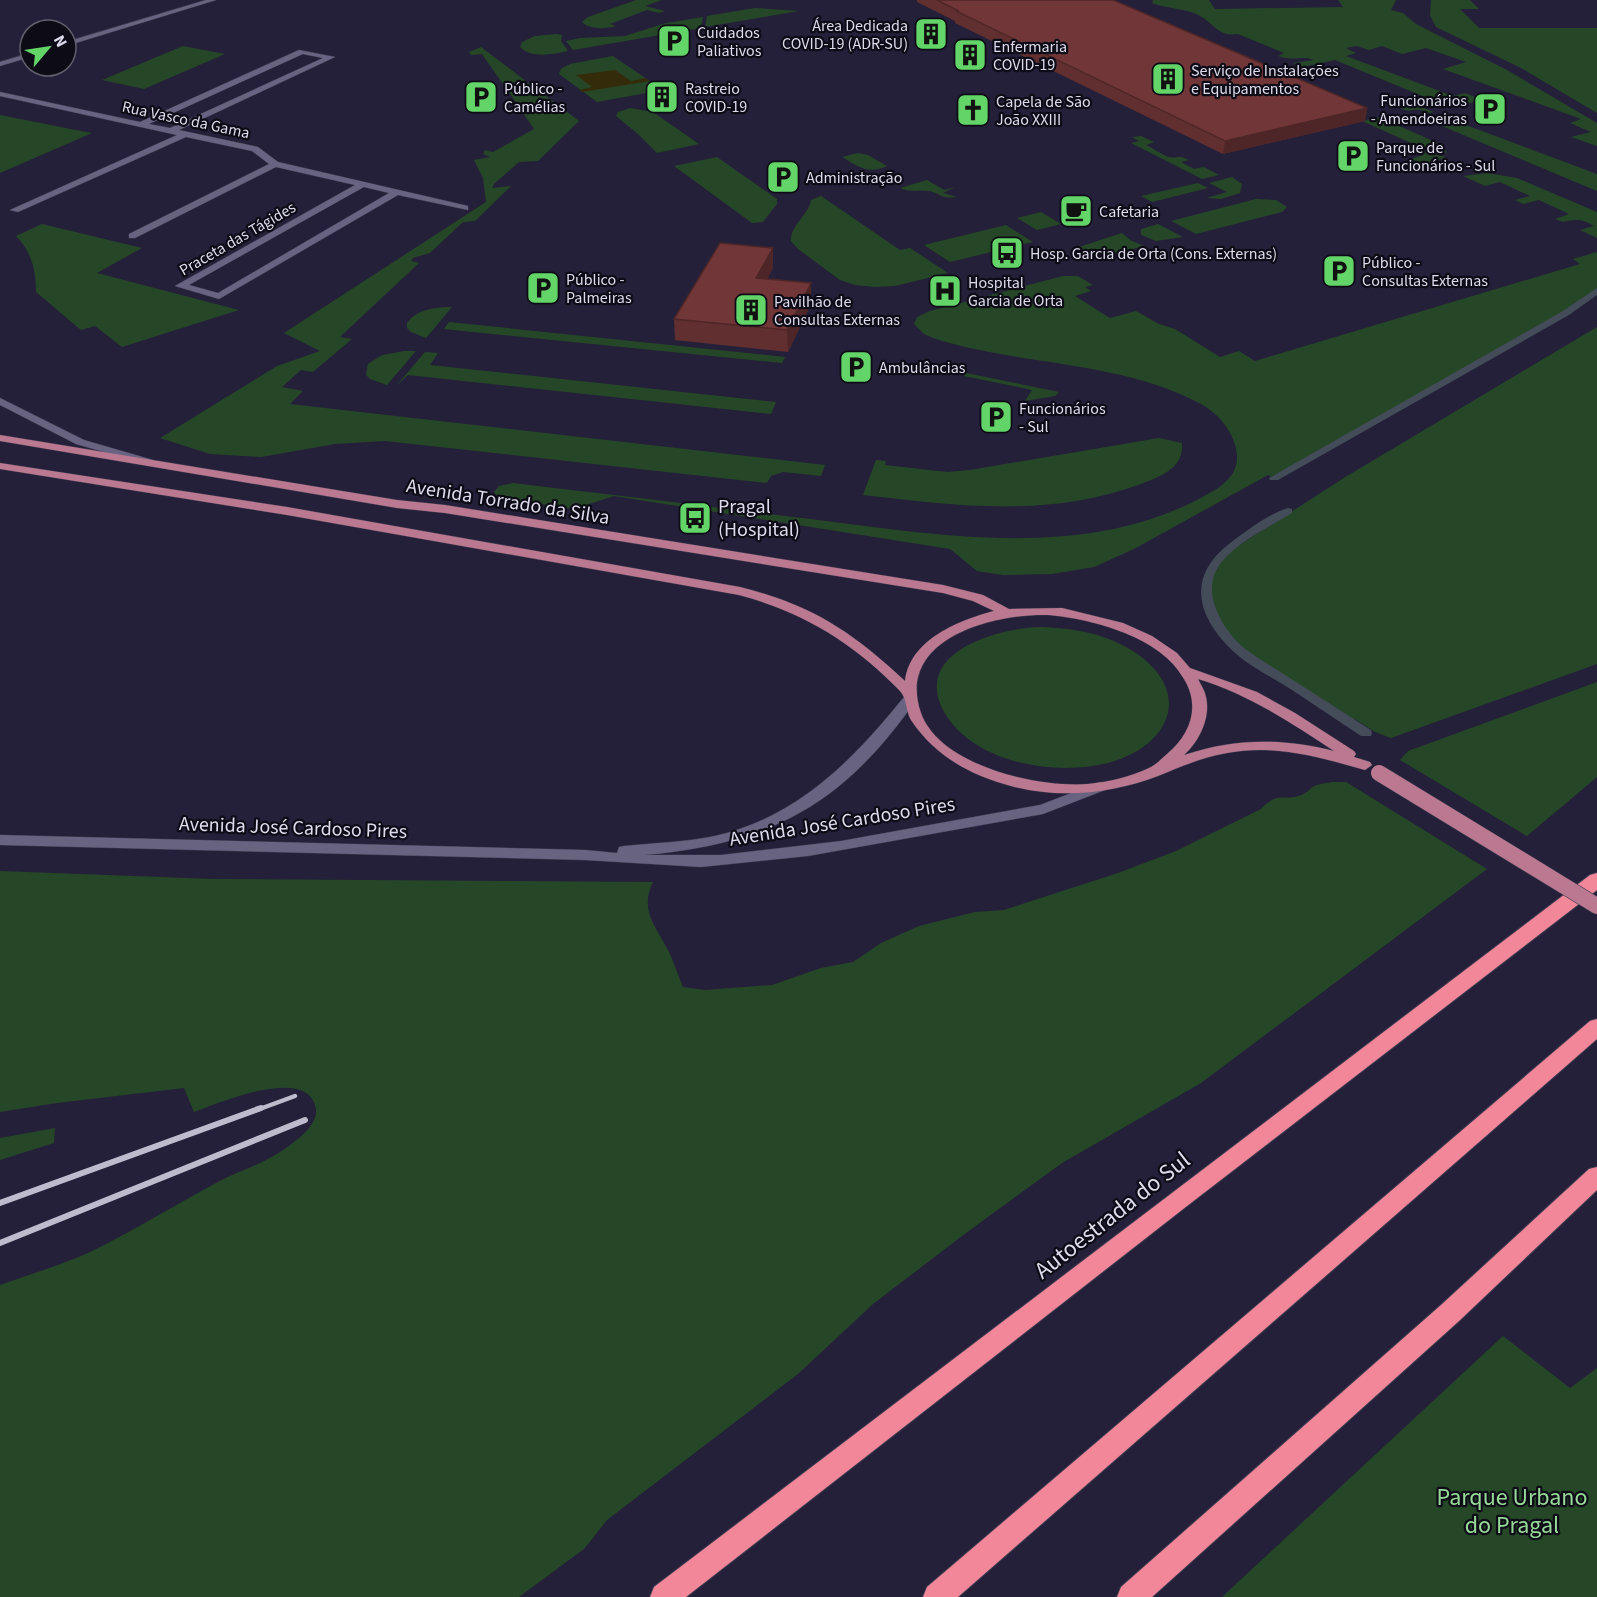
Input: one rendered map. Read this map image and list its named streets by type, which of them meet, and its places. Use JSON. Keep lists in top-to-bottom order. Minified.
{"streets":{"highway":["Autoestrada do Sul"],"main road":["Avenida Torrado da Silva"],"street":["Rua Vasco da Gama","Praceta das Tágides","Avenida José Cardoso Pires"]},"crossings":[["Rua Vasco da Gama","Praceta das Tágides"]],"parks":["Parque Urbano do Pragal"],"places":{"building":["Área Dedicada COVID-19 (ADR-SU)","Enfermaria COVID-19","Serviço de Instalações e Equipamentos","Rastreio COVID-19","Pavilhão de Consultas Externas"],"parking":["Cuidados Paliativos","Público - Camélias","Funcionários - Amendoeiras","Parque de Funcionários - Sul","Administração","Público - Consultas Externas","Público - Palmeiras","Ambulâncias","Funcionários - Sul"],"church":["Capela de São João XXIII"],"cafe":["Cafetaria"],"bus stop":["Hosp. Garcia de Orta (Cons. Externas)","Pragal (Hospital)"],"hospital":["Hospital Garcia de Orta"]},"north":"top right"}
